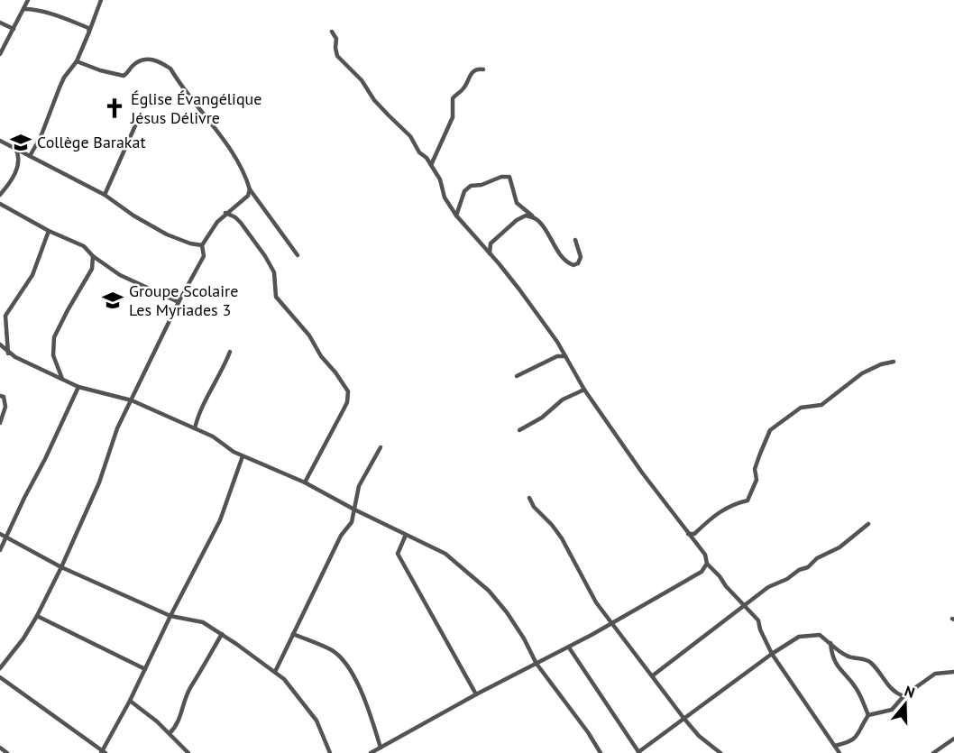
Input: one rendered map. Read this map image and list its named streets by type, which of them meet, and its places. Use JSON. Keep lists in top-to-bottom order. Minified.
{"places":{"church":["Église Évangélique Jésus Délivre"],"school or university":["Collège Barakat","Groupe Scolaire Les Myriades 3"]},"north":"top"}
